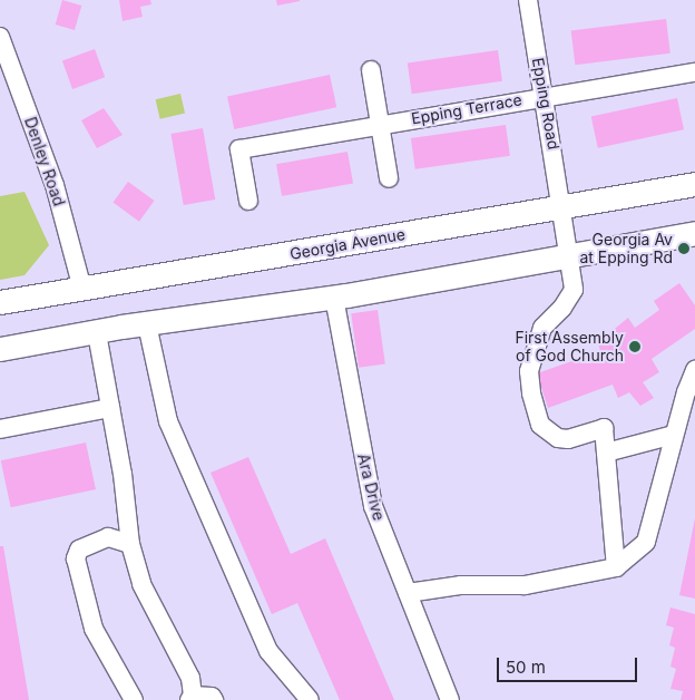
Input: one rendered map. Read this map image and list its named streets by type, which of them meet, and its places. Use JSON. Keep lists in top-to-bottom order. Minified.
{"streets":{"main road":["Georgia Avenue"],"street":["Epping Road","Epping Terrace","Denley Road","Ara Drive"]},"crossings":[["Epping Road","Epping Terrace"],["Epping Road","Georgia Avenue"],["Denley Road","Georgia Avenue"]],"places":["Georgia Av at Epping Rd","First Assembly of God Church"],"scale_bar":"50 m"}
